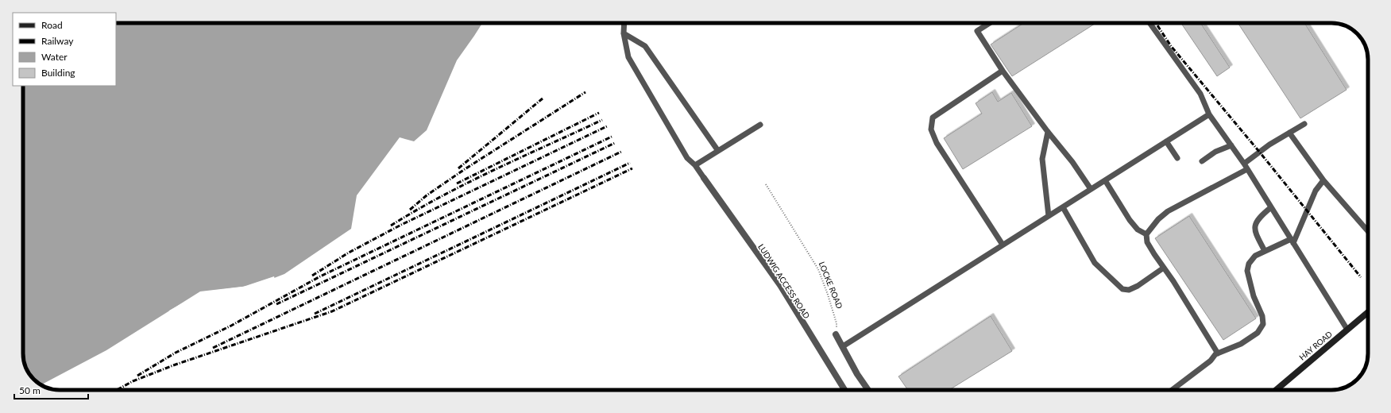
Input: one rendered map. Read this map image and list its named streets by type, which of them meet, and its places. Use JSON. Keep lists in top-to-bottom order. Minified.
{"streets":{"main road":["HAY ROAD"],"street":["LUDWIG ACCESS ROAD"],"path":["LOCKE ROAD"]},"legend":["Road","Railway","Water","Building"],"scale_bar":"50 m"}
